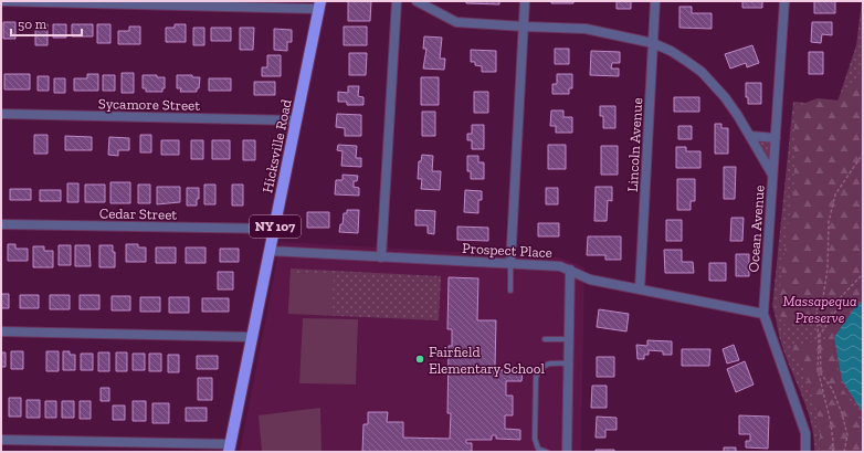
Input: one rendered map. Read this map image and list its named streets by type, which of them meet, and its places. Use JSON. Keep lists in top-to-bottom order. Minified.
{"streets":{"main road":["Hicksville Road","NY 107"],"street":["Sycamore Street","Lincoln Avenue","Cedar Street","Ocean Avenue","Prospect Place"]},"crossings":[["Sycamore Street","Hicksville Road"],["Lincoln Avenue","Prospect Place"],["Hicksville Road","Cedar Street"],["Hicksville Road","Prospect Place"],["Ocean Avenue","Prospect Place"]],"parks":["Massapequa Preserve"],"places":["Fairfield Elementary School"],"scale_bar":"50 m"}
